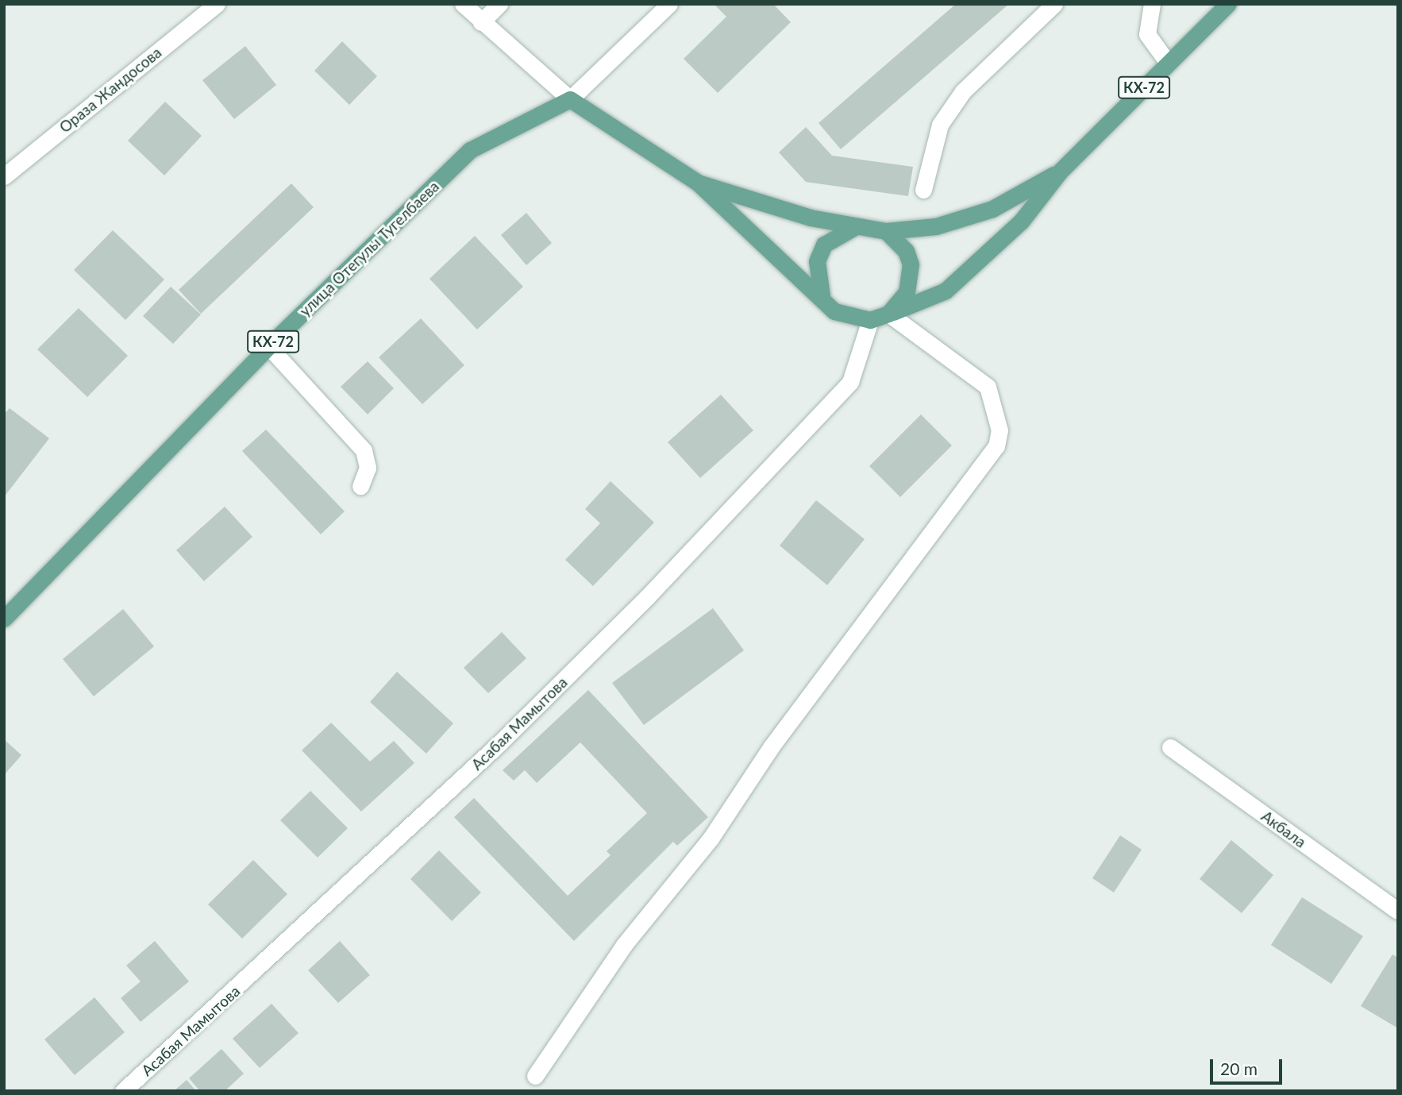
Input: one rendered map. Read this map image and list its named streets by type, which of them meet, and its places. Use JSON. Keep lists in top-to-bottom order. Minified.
{"streets":{"main road":["КХ-72","улица Отегулы Тугелбаева"],"street":["Ораза Жандосова","Асабая Мамытова","Акбала"]},"crossings":[["КХ-72","улица Отегулы Тугелбаева"],["КХ-72","Асабая Мамытова"]],"scale_bar":"20 m"}
